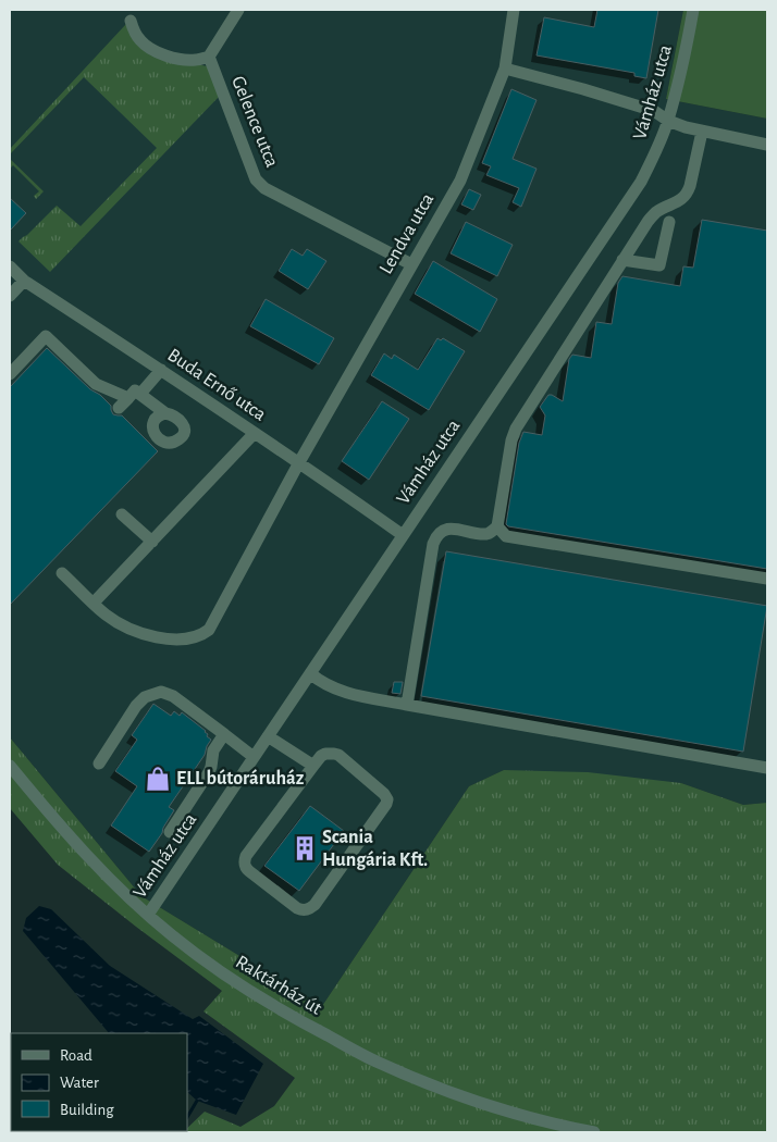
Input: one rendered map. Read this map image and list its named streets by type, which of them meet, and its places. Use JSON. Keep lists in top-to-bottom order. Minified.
{"streets":{"street":["Vámház utca","Gelence utca","Lendva utca","Buda Ernő utca","Raktárház út"]},"crossings":[["Vámház utca","Buda Ernő utca"],["Vámház utca","Raktárház út"],["Gelence utca","Lendva utca"],["Lendva utca","Buda Ernő utca"]],"places":{"shop":["ELL bútoráruház"],"building":["Scania Hungária Kft."]},"legend":["Road","Water","Building"]}
